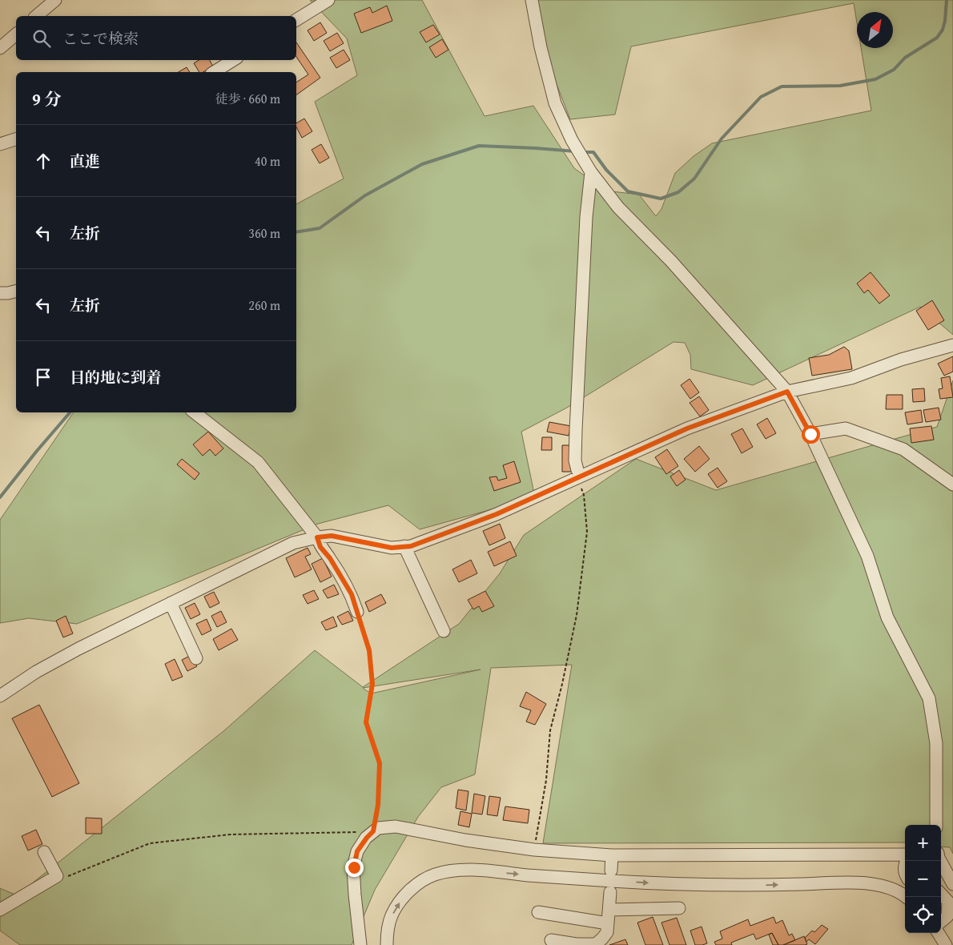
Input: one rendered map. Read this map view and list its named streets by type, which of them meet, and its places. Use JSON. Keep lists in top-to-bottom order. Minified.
{"north":"top right","page":{"search":"ここで検索","heading":["9 分","徒歩 · 660 m"],"list":[["直進","40 m"],["左折","360 m"],["左折","260 m"],"目的地に到着"],"map_buttons":["+","−"]}}
